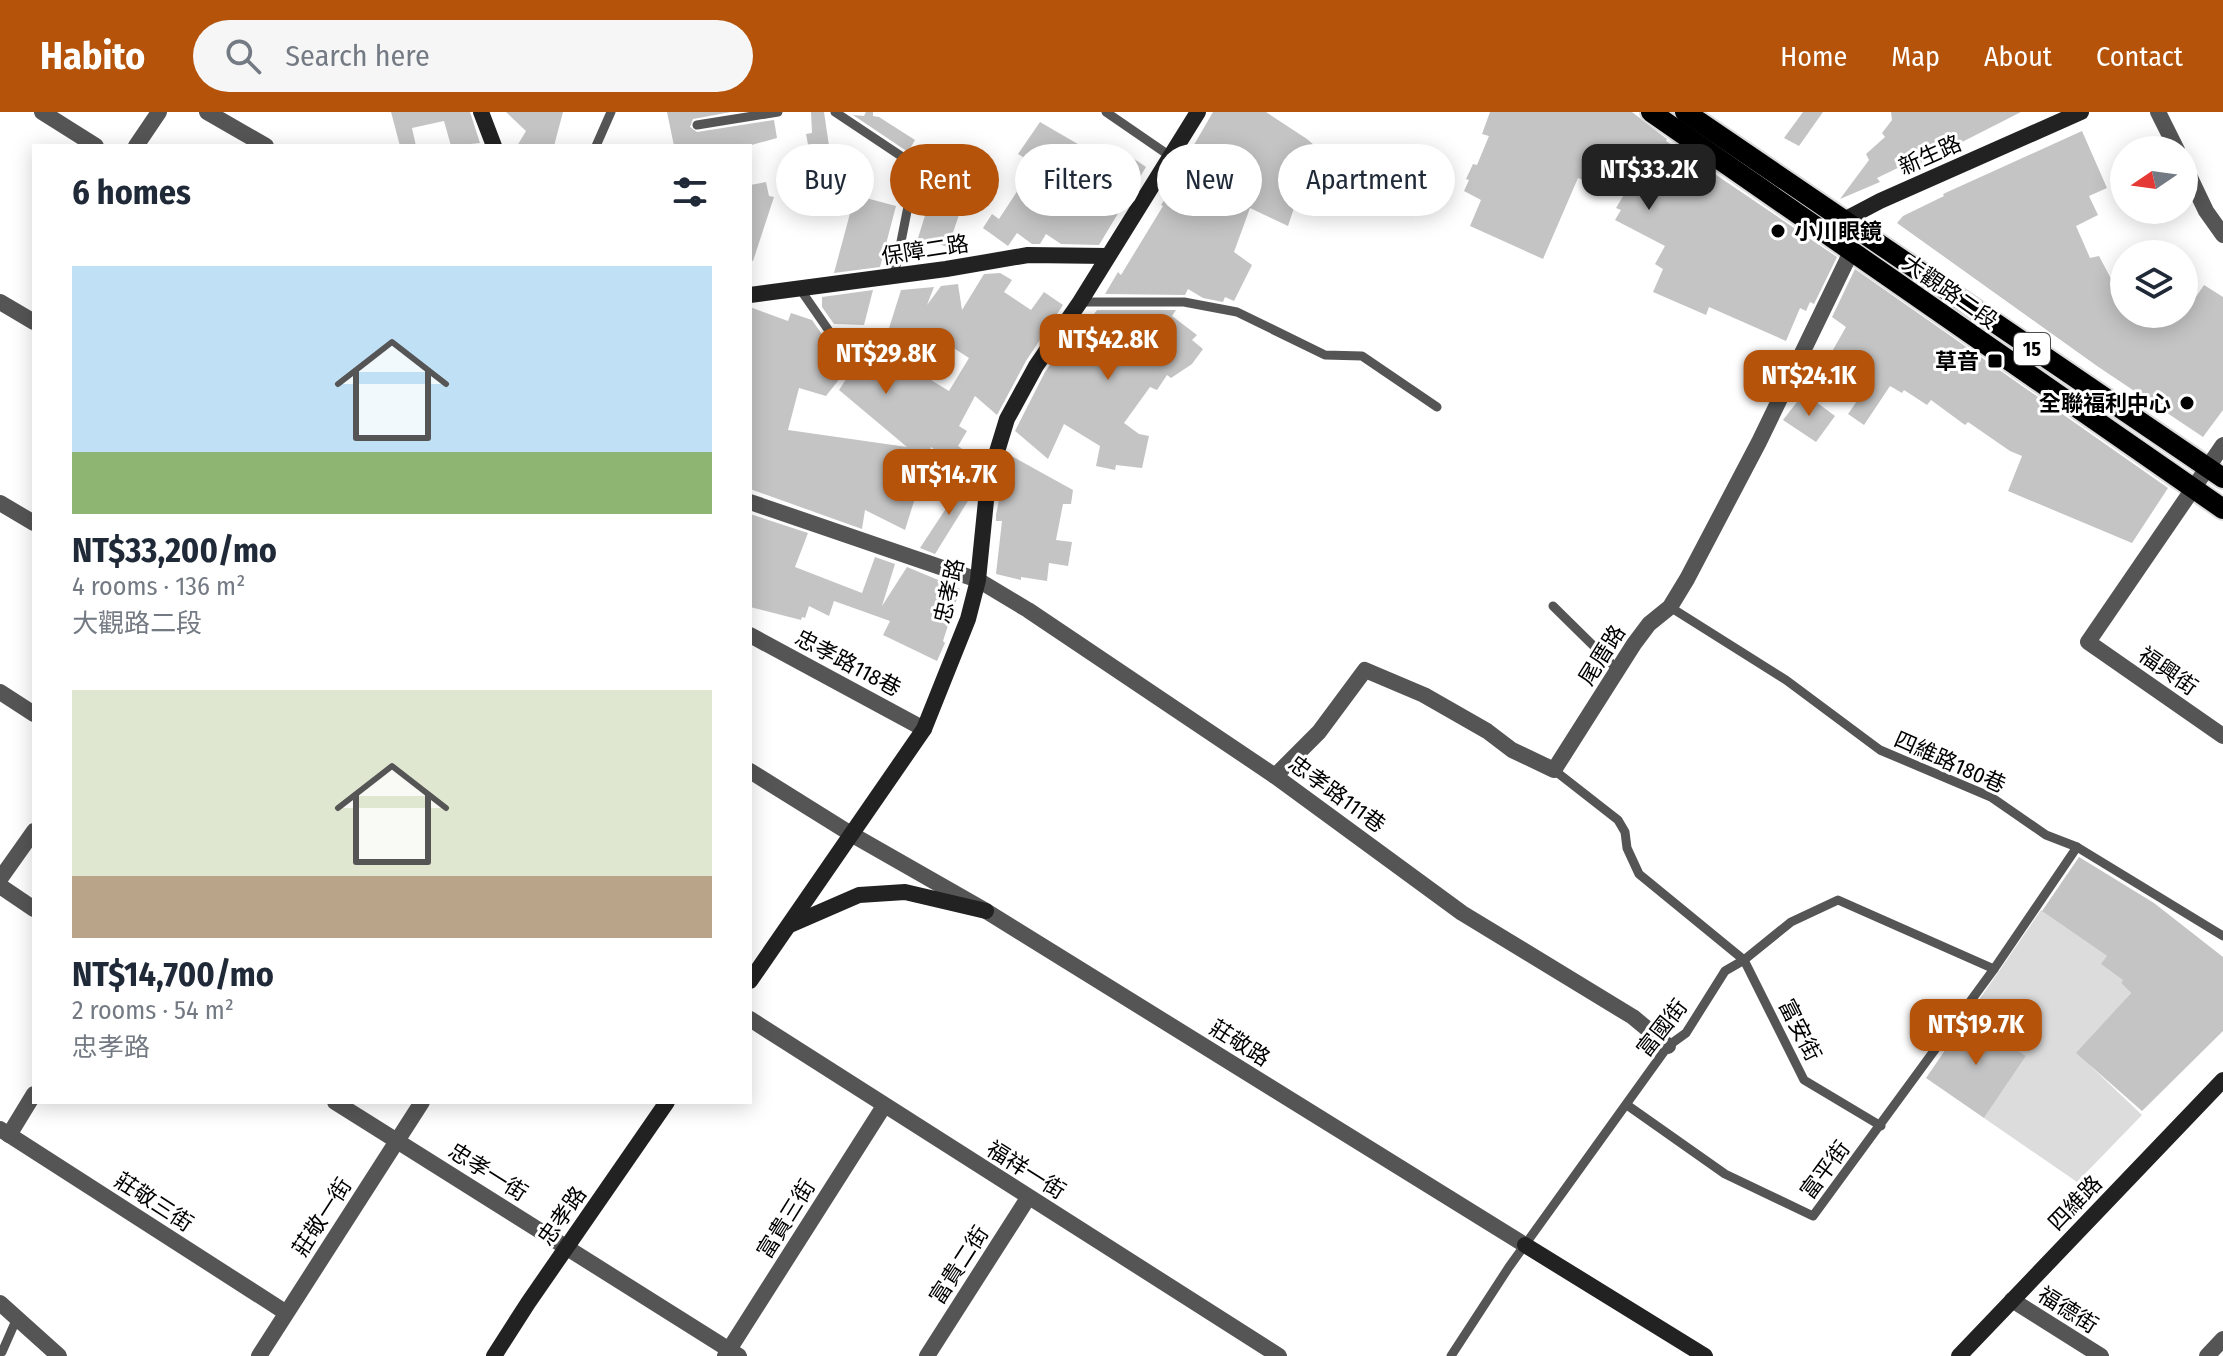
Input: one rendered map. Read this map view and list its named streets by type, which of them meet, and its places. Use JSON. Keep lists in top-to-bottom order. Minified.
{"streets":{"main road":["大觀路二段","15"],"street":["新生路","保障二路","忠孝路","尾厝路","忠孝路118巷","福興街","忠孝路111巷","莊敬路","福祥一街","忠孝一街","莊敬三街","四維路","莊敬一街","富貴三街","富貴二街","福德街"],"lane":["四維路180巷","富國街","富安街","富平街"]},"crossings":[["新生路","大觀路二段"],["保障二路","忠孝路"],["大觀路二段","尾厝路"],["大觀路二段","福興街"],["忠孝路","忠孝路118巷"],["忠孝路","忠孝路111巷"],["忠孝路","莊敬路"],["忠孝路","忠孝一街"],["尾厝路","四維路180巷"],["四維路180巷","富平街"],["忠孝路111巷","富國街"],["富國街","富安街"],["富國街","莊敬路"],["富國街","富平街"],["富安街","富平街"],["福祥一街","富貴三街"],["福祥一街","富貴二街"],["忠孝一街","莊敬一街"],["忠孝一街","富貴三街"],["莊敬三街","莊敬一街"],["四維路","福德街"]],"places":{"other":["小川眼鏡","全聯福利中心"],"transit":["草音"]},"north":"left","page":{"header":"Habito","search":"Search here","nav":["Home","Map","About","Contact"],"price":["NT$33.2K","NT$42.8K","NT$29.8K","NT$24.1K","NT$14.7K","NT$19.7K"],"chip":["Buy","Rent","Filters","New","Apartment"],"heading":"6 homes","list":[{"name":"NT$33,200/mo","note":"4 rooms · 136 m² · 大觀路二段"},{"name":"NT$14,700/mo","note":"2 rooms · 54 m² · 忠孝路"}]}}
